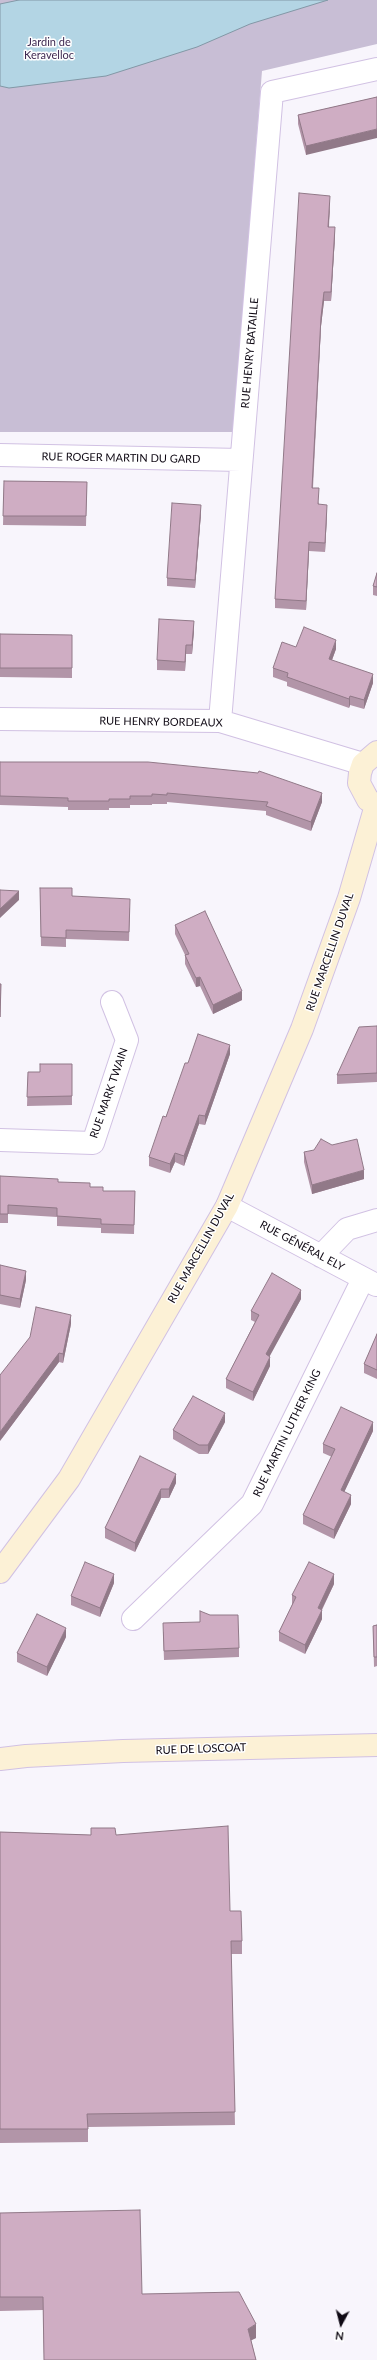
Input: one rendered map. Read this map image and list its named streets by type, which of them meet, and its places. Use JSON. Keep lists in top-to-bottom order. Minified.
{"streets":{"main road":["RUE MARCELLIN DUVAL","RUE DE LOSCOAT"],"street":["RUE HENRY BATAILLE","RUE ROGER MARTIN DU GARD","RUE HENRY BORDEAUX","RUE MARK TWAIN","RUE GÉNÉRAL ELY","RUE MARTIN LUTHER KING"]},"crossings":[["RUE HENRY BATAILLE","RUE ROGER MARTIN DU GARD"],["RUE HENRY BATAILLE","RUE HENRY BORDEAUX"],["RUE MARCELLIN DUVAL","RUE GÉNÉRAL ELY"],["RUE GÉNÉRAL ELY","RUE MARTIN LUTHER KING"]],"parks":["Jardin de Keravelloc"],"north":"bottom"}
